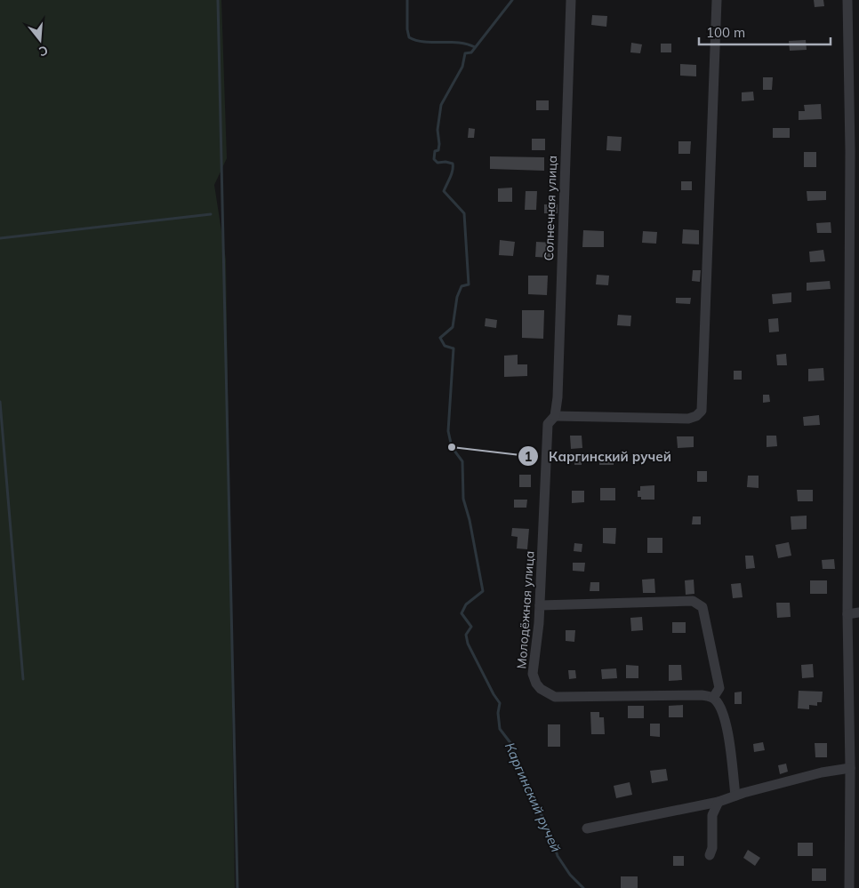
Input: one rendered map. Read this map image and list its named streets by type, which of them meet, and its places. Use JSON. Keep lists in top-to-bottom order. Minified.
{"streets":{"street":["Солнечная улица","Молодёжная улица"]},"crossings":[["Солнечная улица","Молодёжная улица"]],"water":["Каргинский ручей"],"places":["Каргинский ручей"],"scale_bar":"100 m","north":"bottom"}
